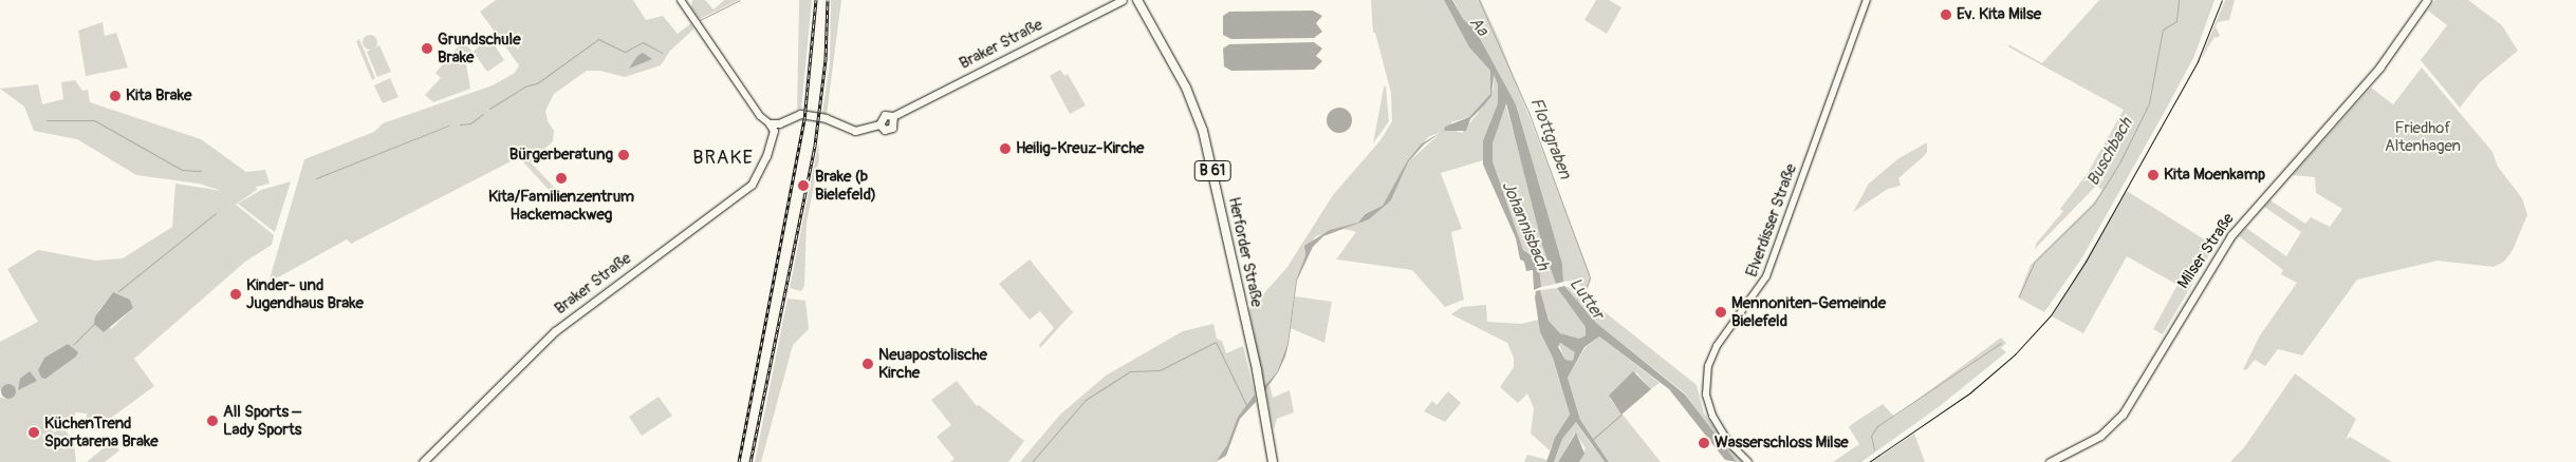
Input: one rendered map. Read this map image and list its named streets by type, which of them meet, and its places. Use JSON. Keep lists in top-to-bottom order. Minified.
{"streets":{"main road":["Braker Straße","B 61","Milser Straße","Herforder Straße"],"street":["Elverdisser Straße"]},"districts":["BRAKE"],"water":["Aa","Flottgraben","Buschbach","Johannisbach","Lutter"],"parks":["Friedhof Altenhagen"],"places":["Ev. Kita Milse","Grundschule Brake","Kita Brake","Heilig-Kreuz-Kirche","Bürgerberatung","Kita Moenkamp","Kita/Familienzentrum Hackemackweg","Brake (b Bielefeld)","Kinder- und Jugendhaus Brake","Mennoniten-Gemeinde Bielefeld","Neuapostolische Kirche","All Sports – Lady Sports","KüchenTrend Sportarena Brake","Wasserschloss Milse"]}
